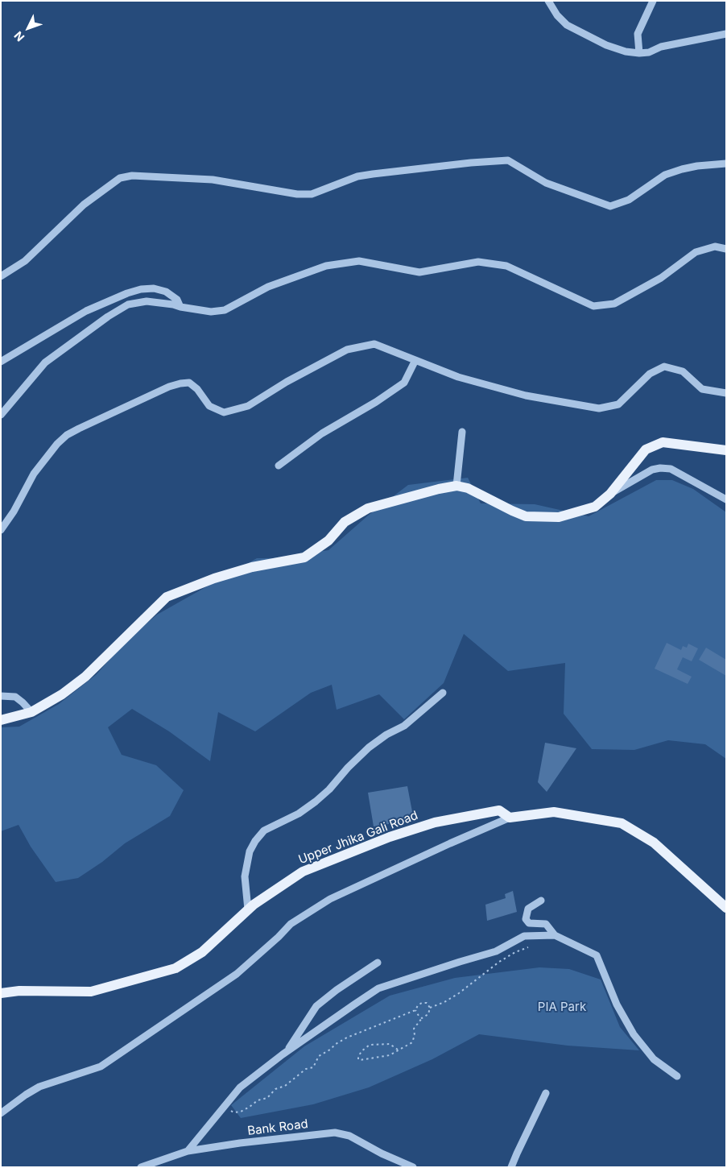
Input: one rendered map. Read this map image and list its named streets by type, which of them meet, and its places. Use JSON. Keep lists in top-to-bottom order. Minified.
{"streets":{"main road":["Upper Jhika Gali Road"],"street":["Bank Road"]},"parks":["PIA Park"],"north":"bottom left"}
